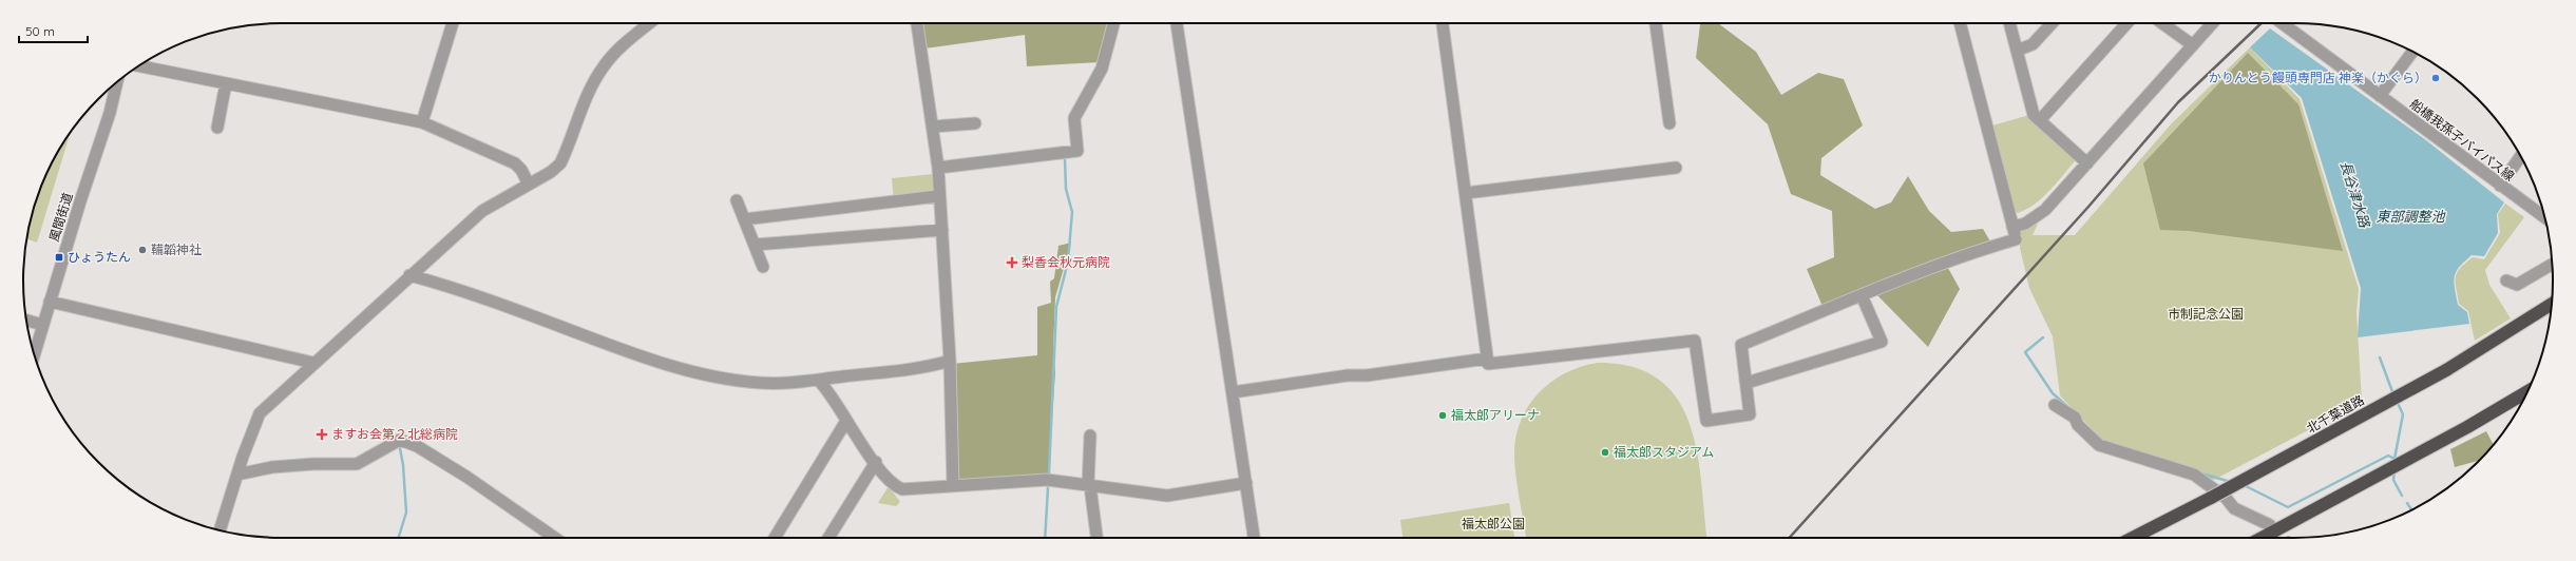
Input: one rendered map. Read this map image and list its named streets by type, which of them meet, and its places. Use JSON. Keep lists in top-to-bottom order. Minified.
{"streets":{"highway":["北千葉道路"],"street":["船橋我孫子バイパス線","風間街道"]},"water":["長谷津水路","東部調整池"],"parks":["市制記念公園","福太郎公園"],"places":{"other":["かりんとう饅頭専門店 神楽（かぐら）","鞴韜神社","福太郎アリーナ","福太郎スタジアム"],"transit":["ひょうたん"],"health":["梨香会秋元病院","ますお会第２北総病院"]},"scale_bar":"50 m"}
